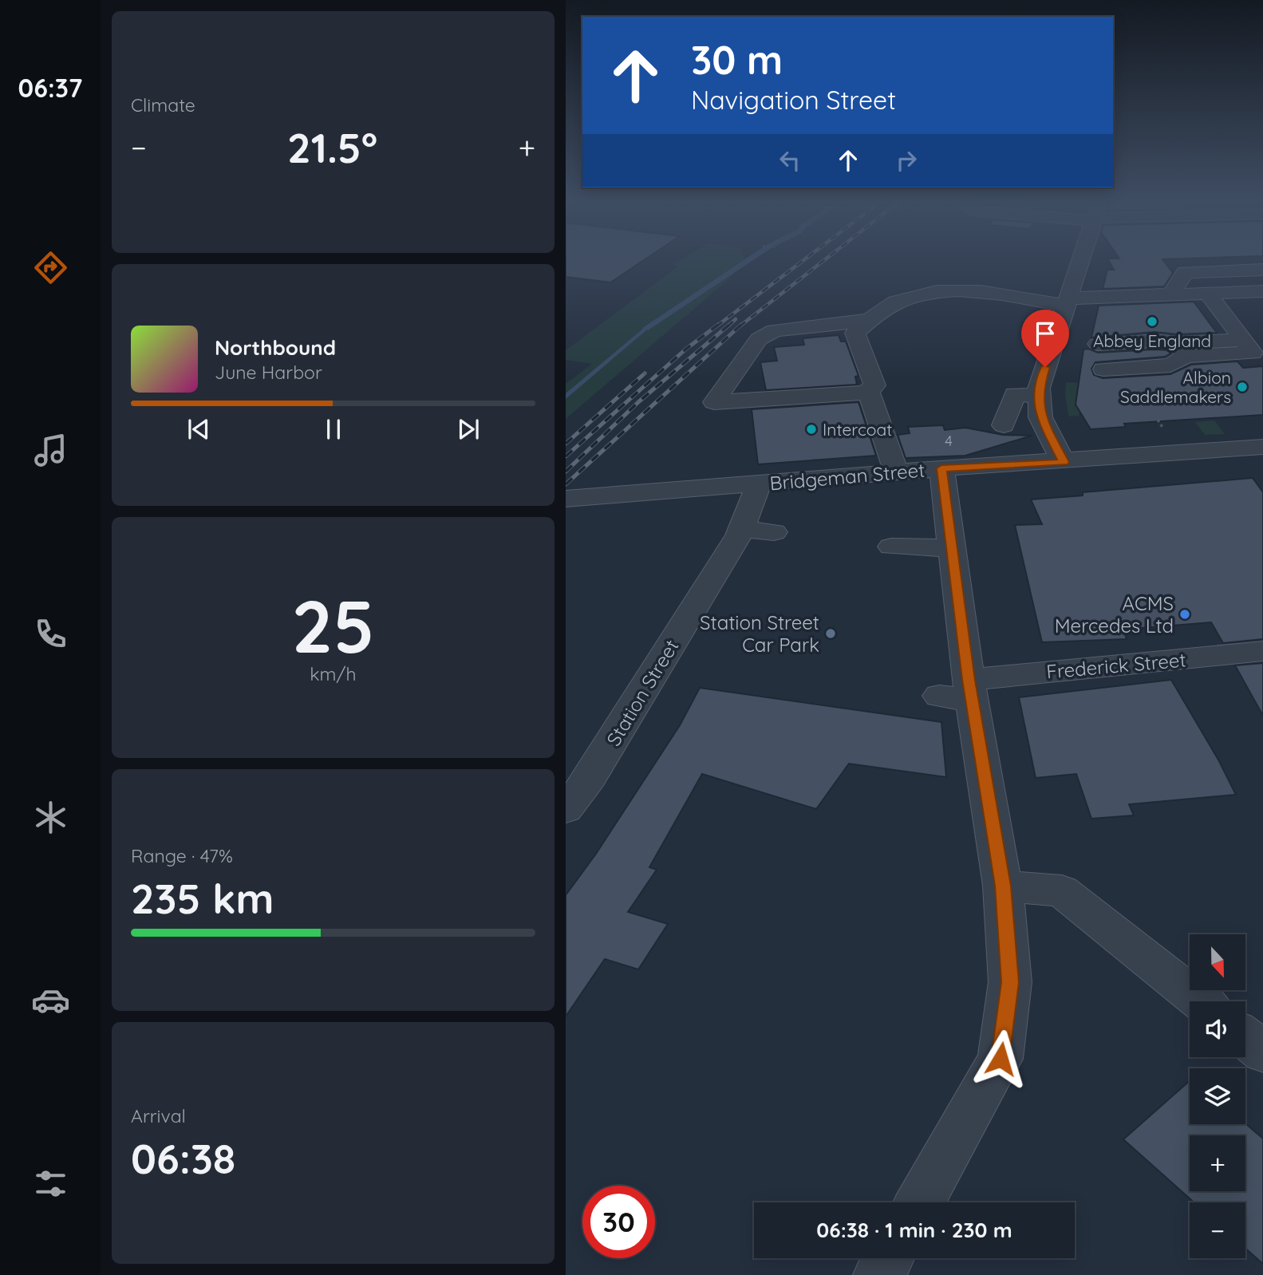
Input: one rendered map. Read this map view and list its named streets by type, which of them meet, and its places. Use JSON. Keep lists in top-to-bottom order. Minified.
{"streets":{"street":["Bridgeman Street","Frederick Street","Station Street"]},"crossings":[["Bridgeman Street","Station Street"]],"places":["Abbey England","Albion Saddlemakers","Intercoat","ACMS Mercedes Ltd","Station Street Car Park"],"house_numbers":["4"],"north":"bottom","page":{"tabs":"06:37","tile":["Climate",["25","km/h"],["Range · 47%","235 km"],["Arrival","06:38"]],"turn":["30 m","Navigation Street"],"heat":["−","21.5°","+"],"song":["Northbound","June Harbor"],"map_buttons":["+","−"],"limit":"30","trip":"06:38 · 1 min · 230 m"}}
